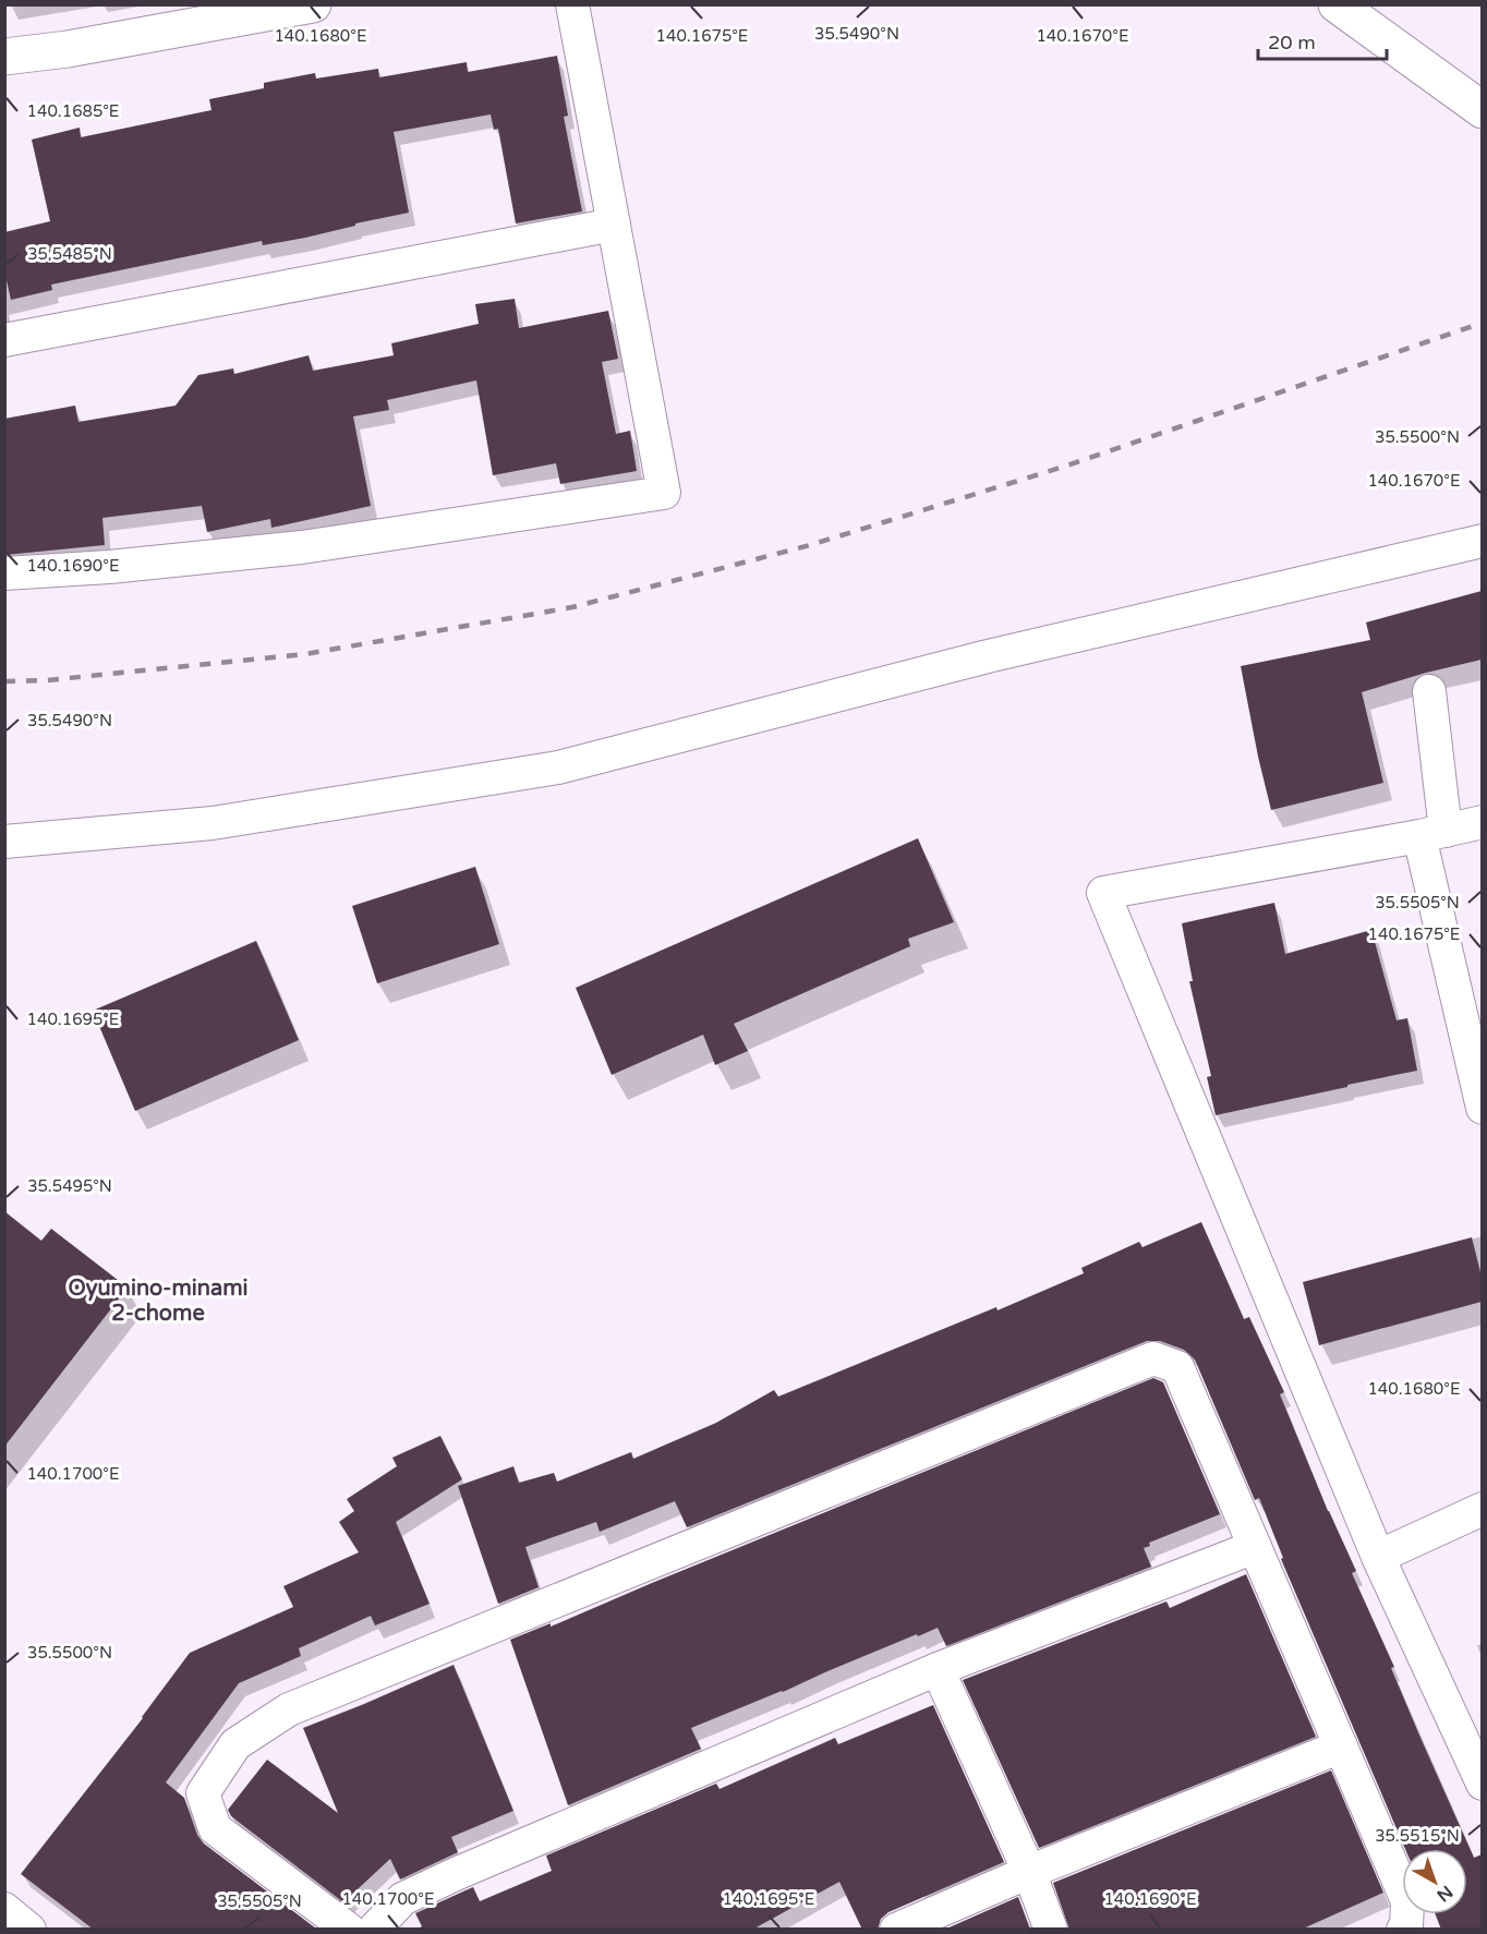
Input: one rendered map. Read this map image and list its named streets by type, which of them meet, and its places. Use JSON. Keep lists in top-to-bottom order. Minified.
{"districts":["Oyumino-minami 2-chome"],"scale_bar":"20 m","north":"bottom right","coordinates":["35.5490°N","140.1680°E","140.1675°E","140.1670°E","140.1685°E","35.5485°N","35.5500°N","140.1690°E","35.5505°N","140.1695°E","35.5495°N","140.1700°E","35.5515°N"]}
